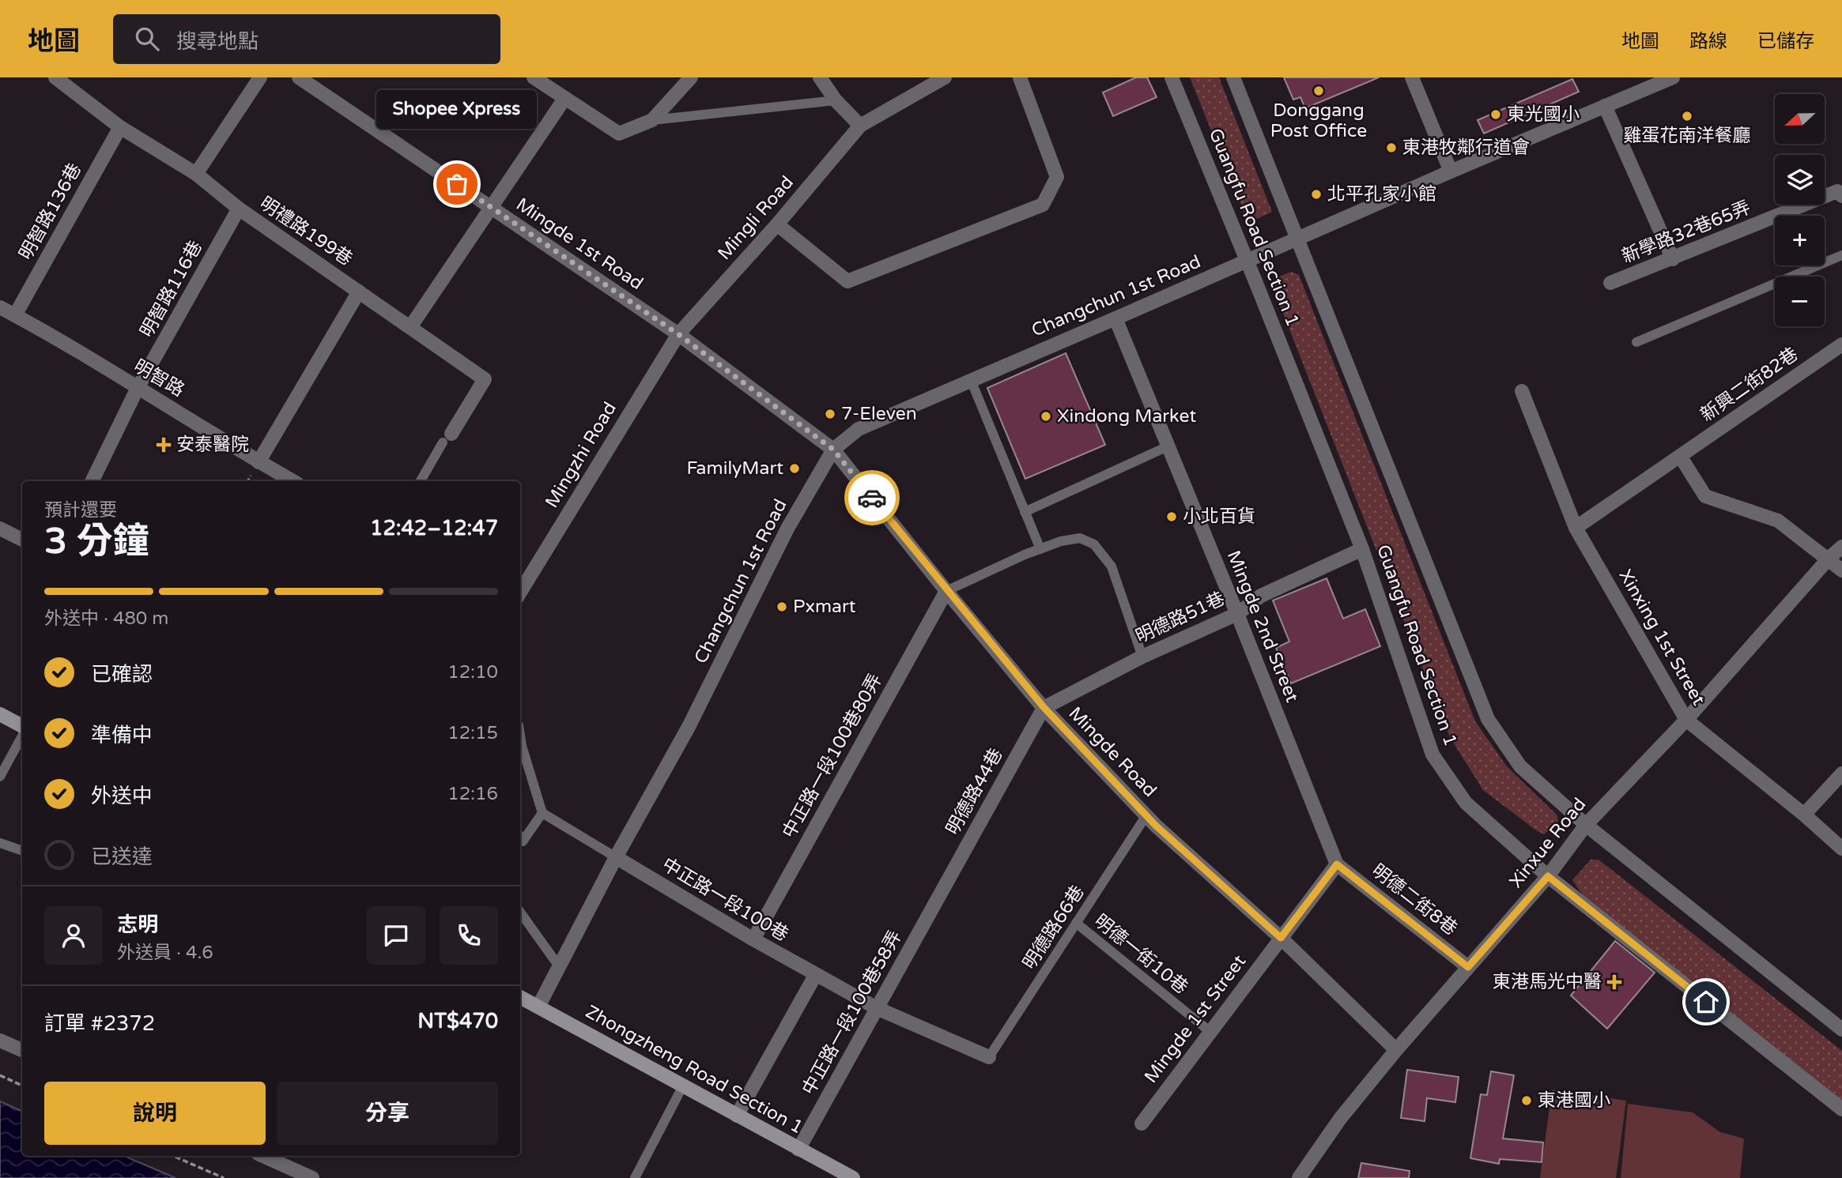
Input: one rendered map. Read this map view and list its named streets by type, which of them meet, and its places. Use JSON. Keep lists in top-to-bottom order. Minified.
{"streets":{"main road":["Zhongzheng Road Section 1"],"street":["明智路136巷","Mingli Road","Guangfu Road Section 1","明禮路199巷","新學路32巷65弄","Mingde 1st Road","明智路116巷","Changchun 1st Road","明智路","新興二街82巷","Mingzhi Road","明德路51巷","Mingde 2nd Street","Xinxing 1st Street","Mingde Road","中正路一段100巷80弄","明德路44巷","Xinxue Road","中正路一段100巷","明德二街8巷","中正路一段100巷58弄","Mingde 1st Street"],"lane":["明德路66巷","明德一街10巷"]},"crossings":[["明智路136巷","明禮路199巷"],["明智路136巷","明智路"],["Mingli Road","Mingde 1st Road"],["Mingli Road","Mingzhi Road"],["Guangfu Road Section 1","Changchun 1st Road"],["Guangfu Road Section 1","明德路51巷"],["Guangfu Road Section 1","Xinxue Road"],["明禮路199巷","明智路116巷"],["Mingde 1st Road","Changchun 1st Road"],["Mingde 1st Road","Mingzhi Road"],["Mingde 1st Road","Mingde Road"],["明智路116巷","明智路"],["Changchun 1st Road","Mingde 2nd Street"],["Changchun 1st Road","Mingde Road"],["Changchun 1st Road","中正路一段100巷"],["Changchun 1st Road","Zhongzheng Road Section 1"],["新興二街82巷","Xinxing 1st Street"],["明德路51巷","Mingde 2nd Street"],["明德路51巷","Mingde Road"],["明德路51巷","明德路44巷"],["Mingde 2nd Street","明德二街8巷"],["Xinxing 1st Street","Xinxue Road"],["Mingde Road","中正路一段100巷80弄"],["Mingde Road","明德路44巷"],["Mingde Road","Xinxue Road"],["Mingde Road","明德路66巷"],["Mingde Road","Mingde 1st Street"],["中正路一段100巷80弄","中正路一段100巷"],["明德路44巷","中正路一段100巷58弄"],["Xinxue Road","明德二街8巷"],["中正路一段100巷","明德路66巷"],["中正路一段100巷","中正路一段100巷58弄"],["明德路66巷","明德一街10巷"],["明德一街10巷","Mingde 1st Street"],["中正路一段100巷58弄","Zhongzheng Road Section 1"]],"places":{"other":["Donggang Post Office","東光國小","雞蛋花南洋餐廳","東港牧鄰行道會","Shopee Xpress","北平孔家小館","7-Eleven","Xindong Market","FamilyMart","小北百貨","Pxmart","東港國小"],"health":["安泰醫院","東港馬光中醫"]},"north":"left","page":{"header":"地圖","search":"搜尋地點","nav":["地圖","路線","已儲存"],"bubble":"Shopee Xpress","map_buttons":["+","−"],"heading":["3 分鐘","預計還要","12:42–12:47"],"panel":["志明","外送員 · 4.6","訂單 #2372","NT$470"],"bar":"外送中 · 480 m","list":[["已確認","12:10"],["準備中","12:15"],["外送中","12:16"],"已送達"],"buttons":["說明","分享"]}}
